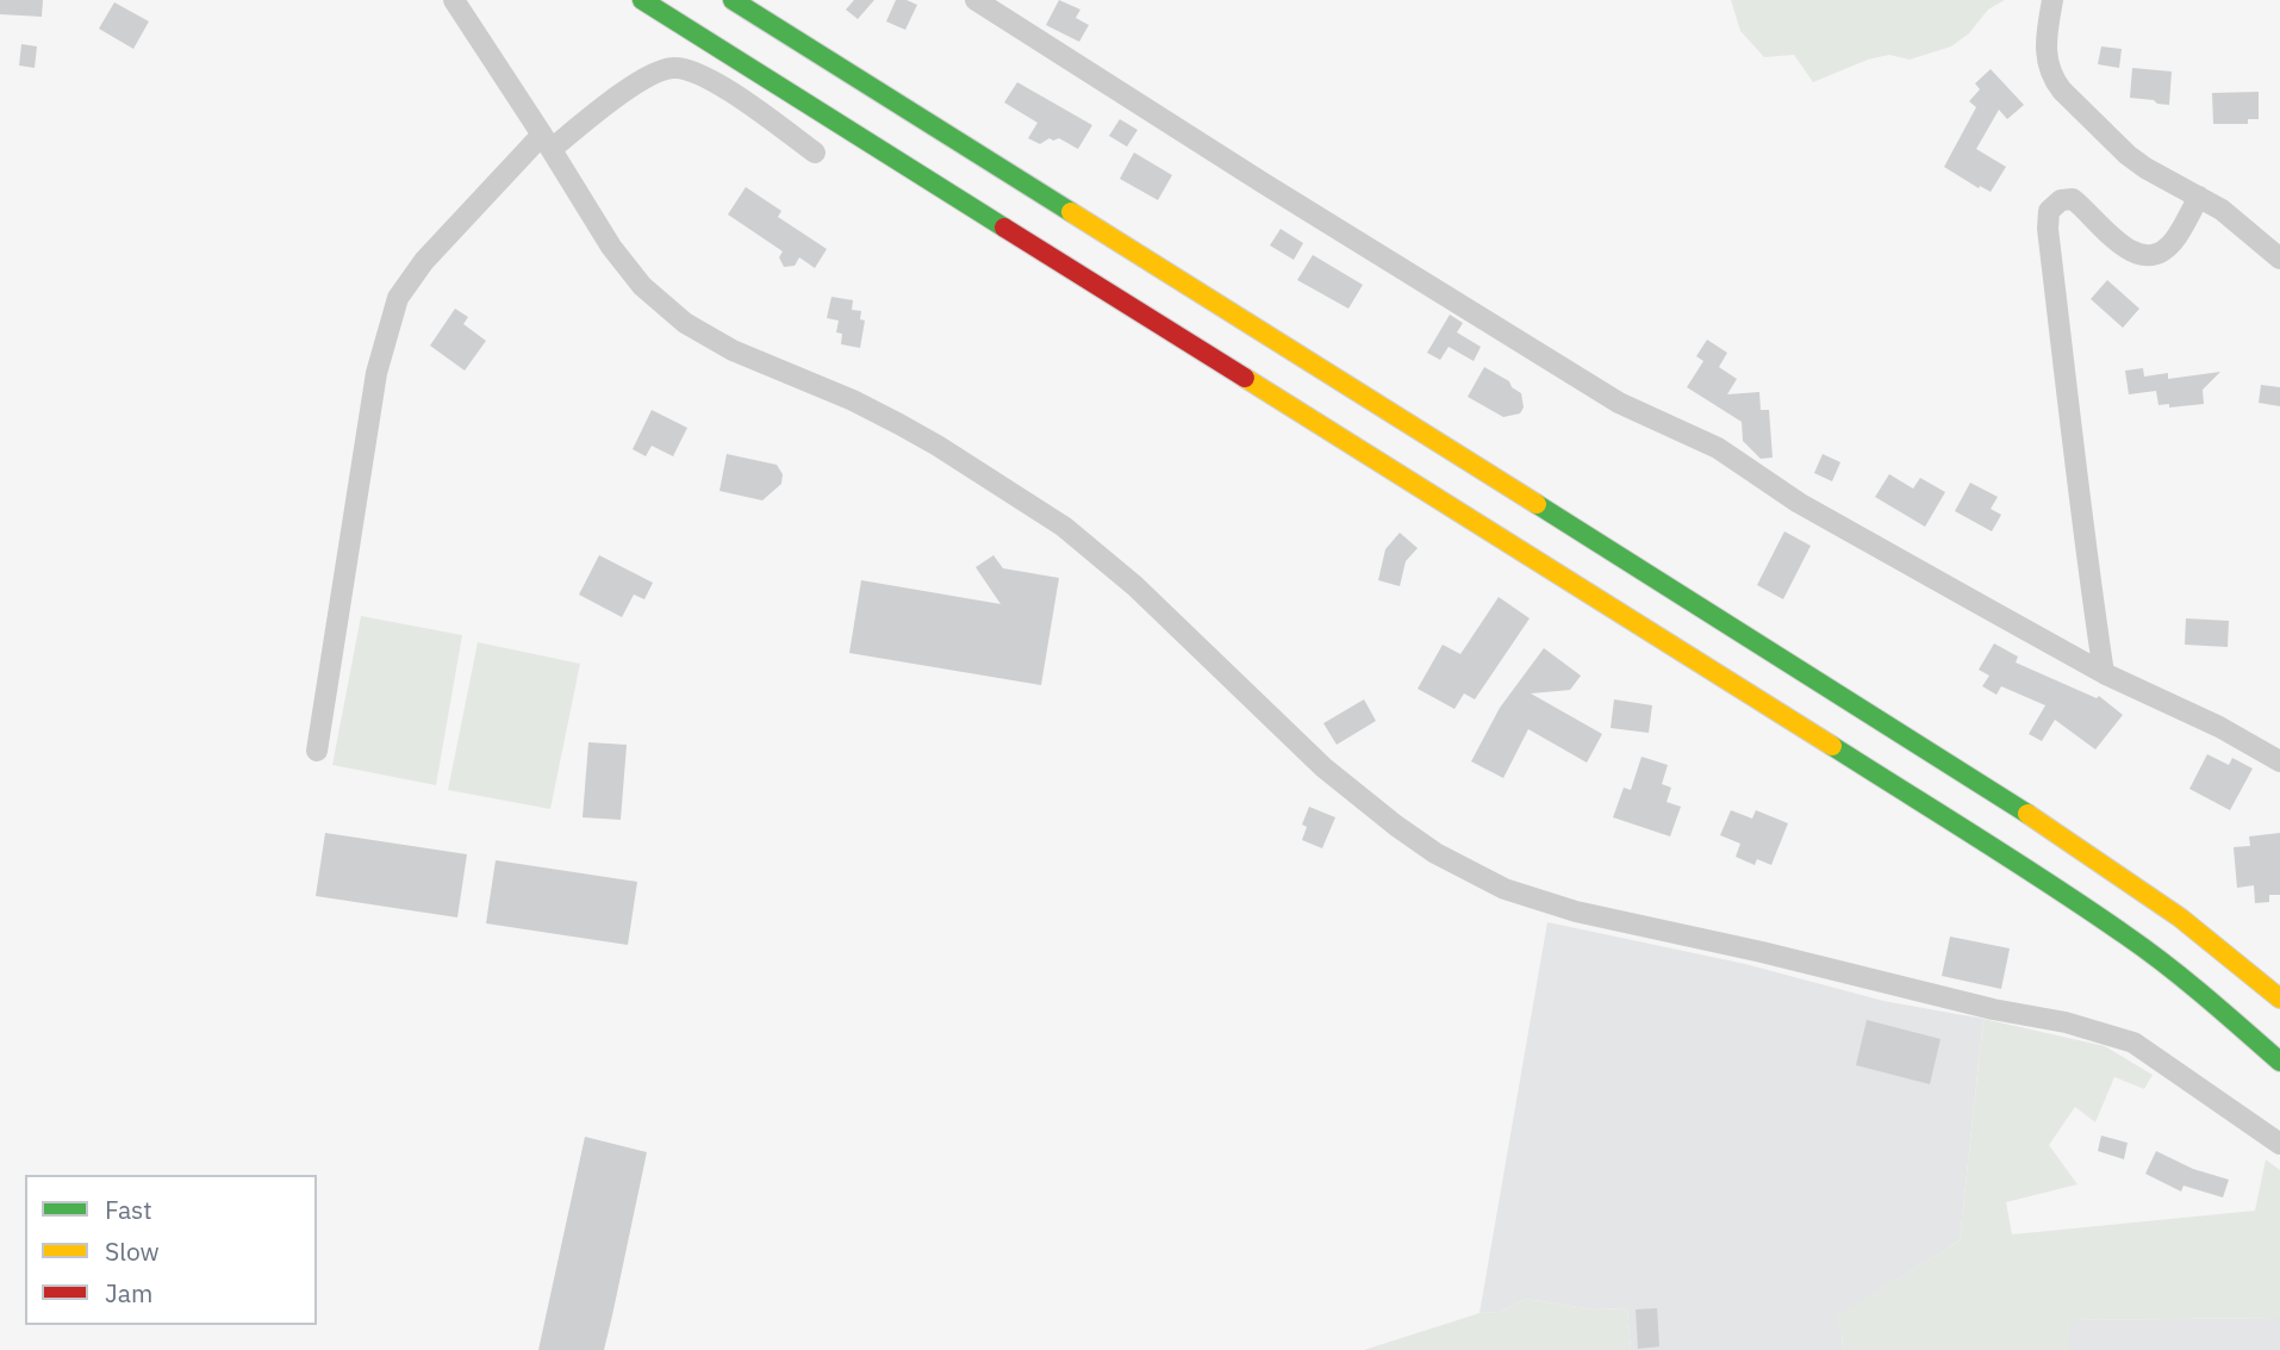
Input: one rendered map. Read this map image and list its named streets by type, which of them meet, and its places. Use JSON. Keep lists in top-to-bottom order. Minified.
{"legend":["Fast","Slow","Jam"]}
